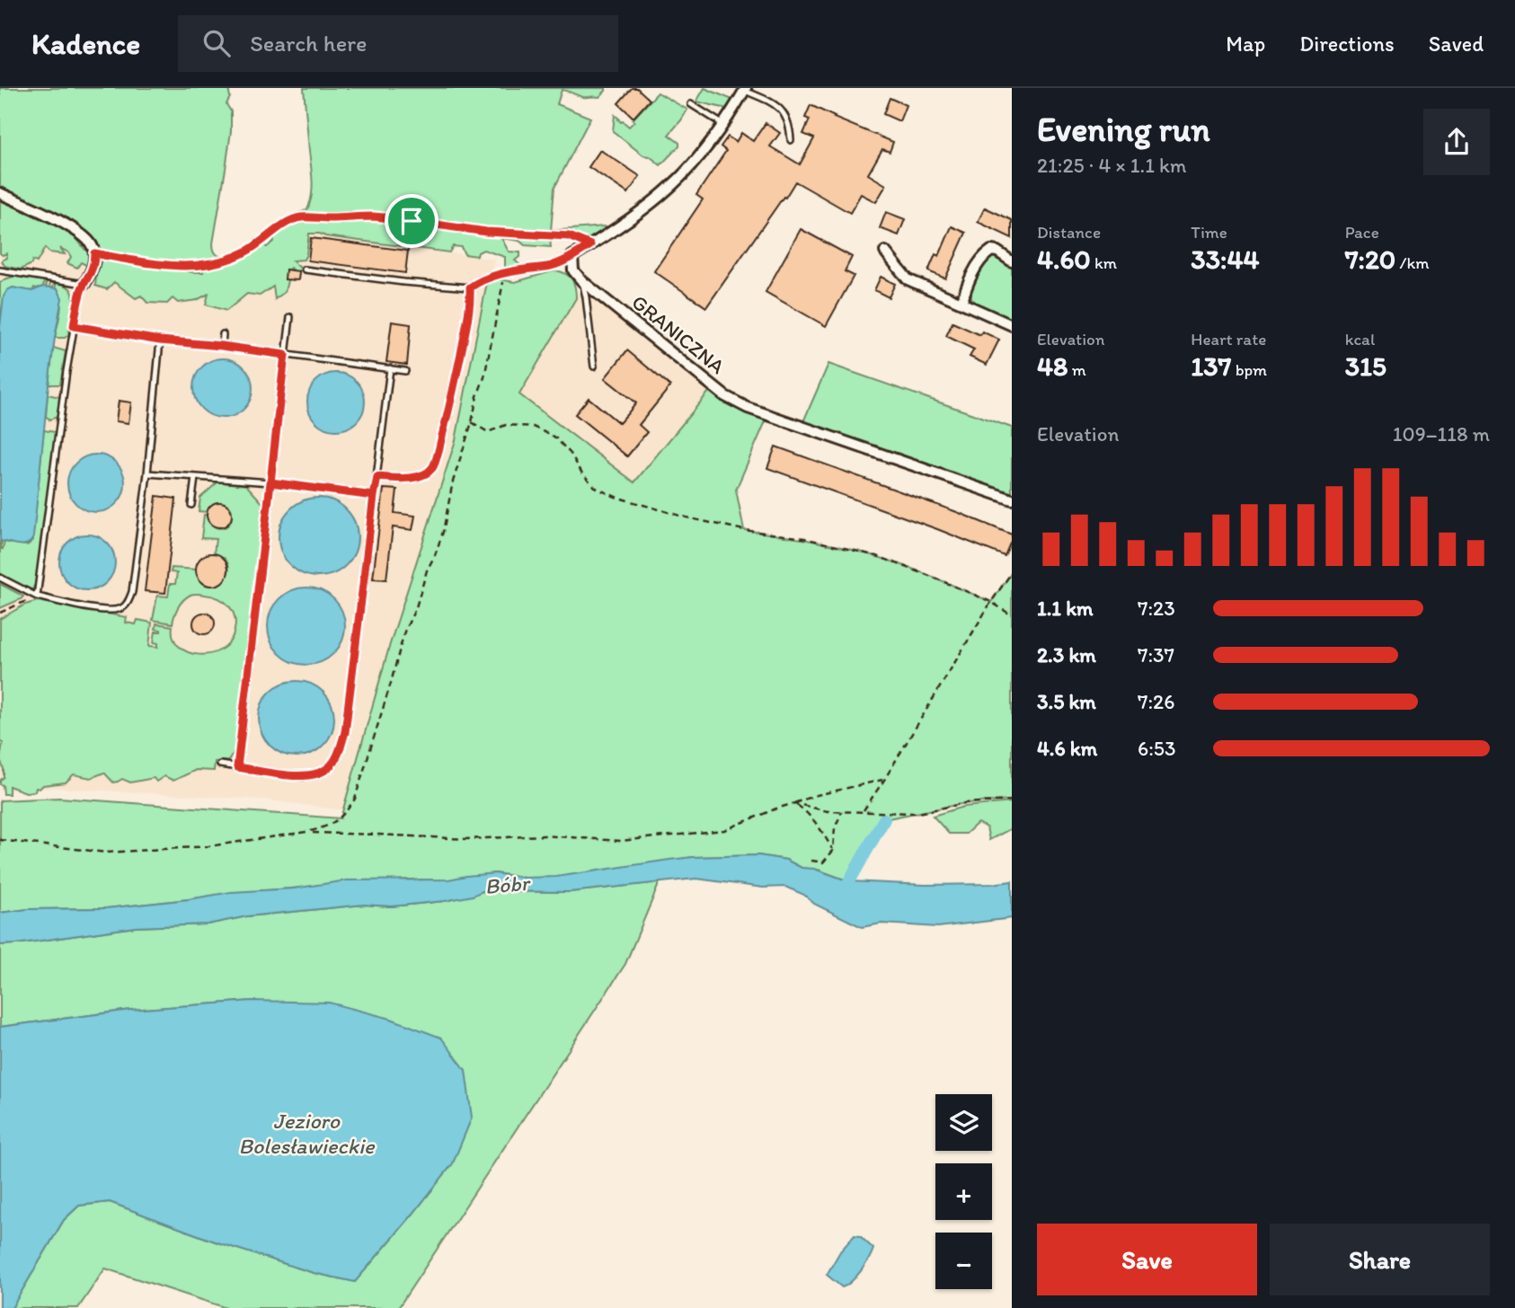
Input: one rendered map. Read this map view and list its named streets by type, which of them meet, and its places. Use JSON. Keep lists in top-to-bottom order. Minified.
{"streets":{"street":["GRANICZNA"]},"water":["Bóbr","Jezioro Bolesławieckie"],"page":{"header":"Kadence","search":"Search here","nav":["Map","Directions","Saved"],"heading":["Evening run","21:25 · 4 × 1.1 km"],"stats":[["Distance","4.60 km"],["Time","33:44"],["Pace","7:20 /km"],["Elevation","48 m"],["Heart rate","137 bpm"],["kcal","315"]],"chart":["Elevation","109–118 m"],"list":[{"name":"1.1 km","note":"7:23"},{"name":"2.3 km","note":"7:37"},{"name":"3.5 km","note":"7:26"},{"name":"4.6 km","note":"6:53"}],"map_buttons":["+","−"],"buttons":["Save","Share"]}}
